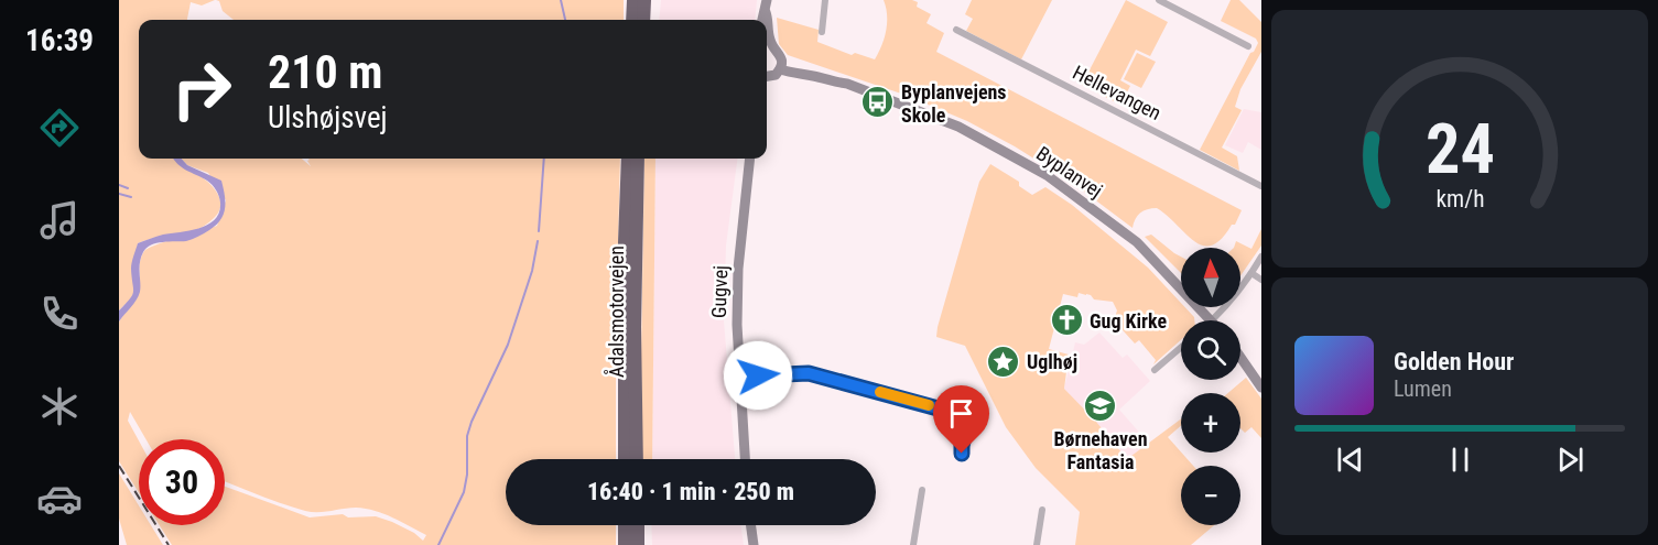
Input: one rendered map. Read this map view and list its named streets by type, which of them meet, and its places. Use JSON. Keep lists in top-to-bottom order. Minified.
{"streets":{"highway":["Ådalsmotorvejen"],"street":["Hellevangen","Byplanvej","Gugvej"]},"places":{"bus stop":["Byplanvejens Skole"],"church":["Gug Kirke"],"place":["Uglhøj"],"school or university":["Børnehaven Fantasia"]},"north":"top","page":{"tabs":"16:39","turn":["210 m","Ulshøjsvej"],"map_buttons":["+","−"],"song":["Golden Hour","Lumen"],"limit":"30","trip":"16:40 · 1 min · 250 m","gauge":["24","km/h"]}}
